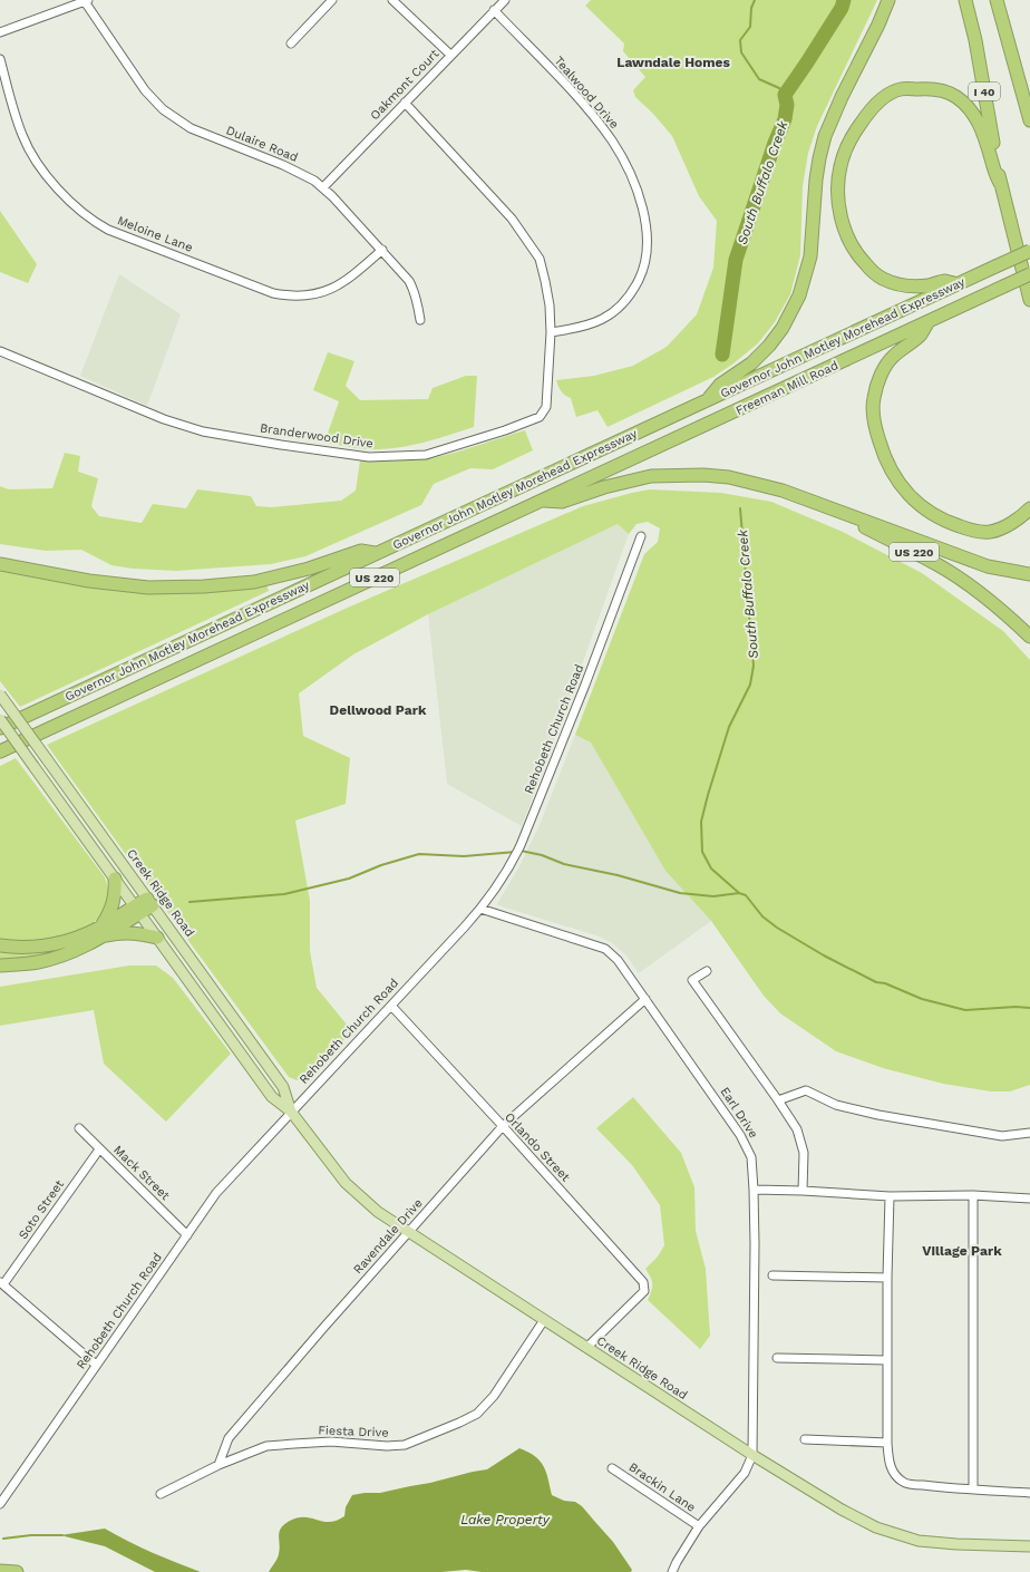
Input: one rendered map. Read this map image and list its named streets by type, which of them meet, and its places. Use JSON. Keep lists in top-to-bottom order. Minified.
{"streets":{"highway":["I 40","Governor John Motley Morehead Expressway","Freeman Mill Road","US 220"],"main road":["Creek Ridge Road"],"street":["Oakmont Court","Tealwood Drive","Dulaire Road","Meloine Lane","Branderwood Drive","Rehobeth Church Road","Earl Drive","Orlando Street","Mack Street","Soto Street","Ravendale Drive","Fiesta Drive","Brackin Lane"]},"crossings":[["Oakmont Court","Tealwood Drive"],["Oakmont Court","Dulaire Road"],["Oakmont Court","Branderwood Drive"],["Tealwood Drive","Branderwood Drive"],["Dulaire Road","Meloine Lane"],["Governor John Motley Morehead Expressway","Freeman Mill Road"],["Governor John Motley Morehead Expressway","US 220"],["Freeman Mill Road","US 220"],["Rehobeth Church Road","Creek Ridge Road"],["Rehobeth Church Road","Earl Drive"],["Rehobeth Church Road","Orlando Street"],["Rehobeth Church Road","Mack Street"],["Creek Ridge Road","Earl Drive"],["Creek Ridge Road","Orlando Street"],["Creek Ridge Road","Ravendale Drive"],["Creek Ridge Road","Fiesta Drive"],["Earl Drive","Ravendale Drive"],["Orlando Street","Ravendale Drive"],["Mack Street","Soto Street"],["Ravendale Drive","Fiesta Drive"]],"districts":["Lawndale Homes","Dellwood Park","Village Park"],"water":["South Buffalo Creek","Lake Property"]}
